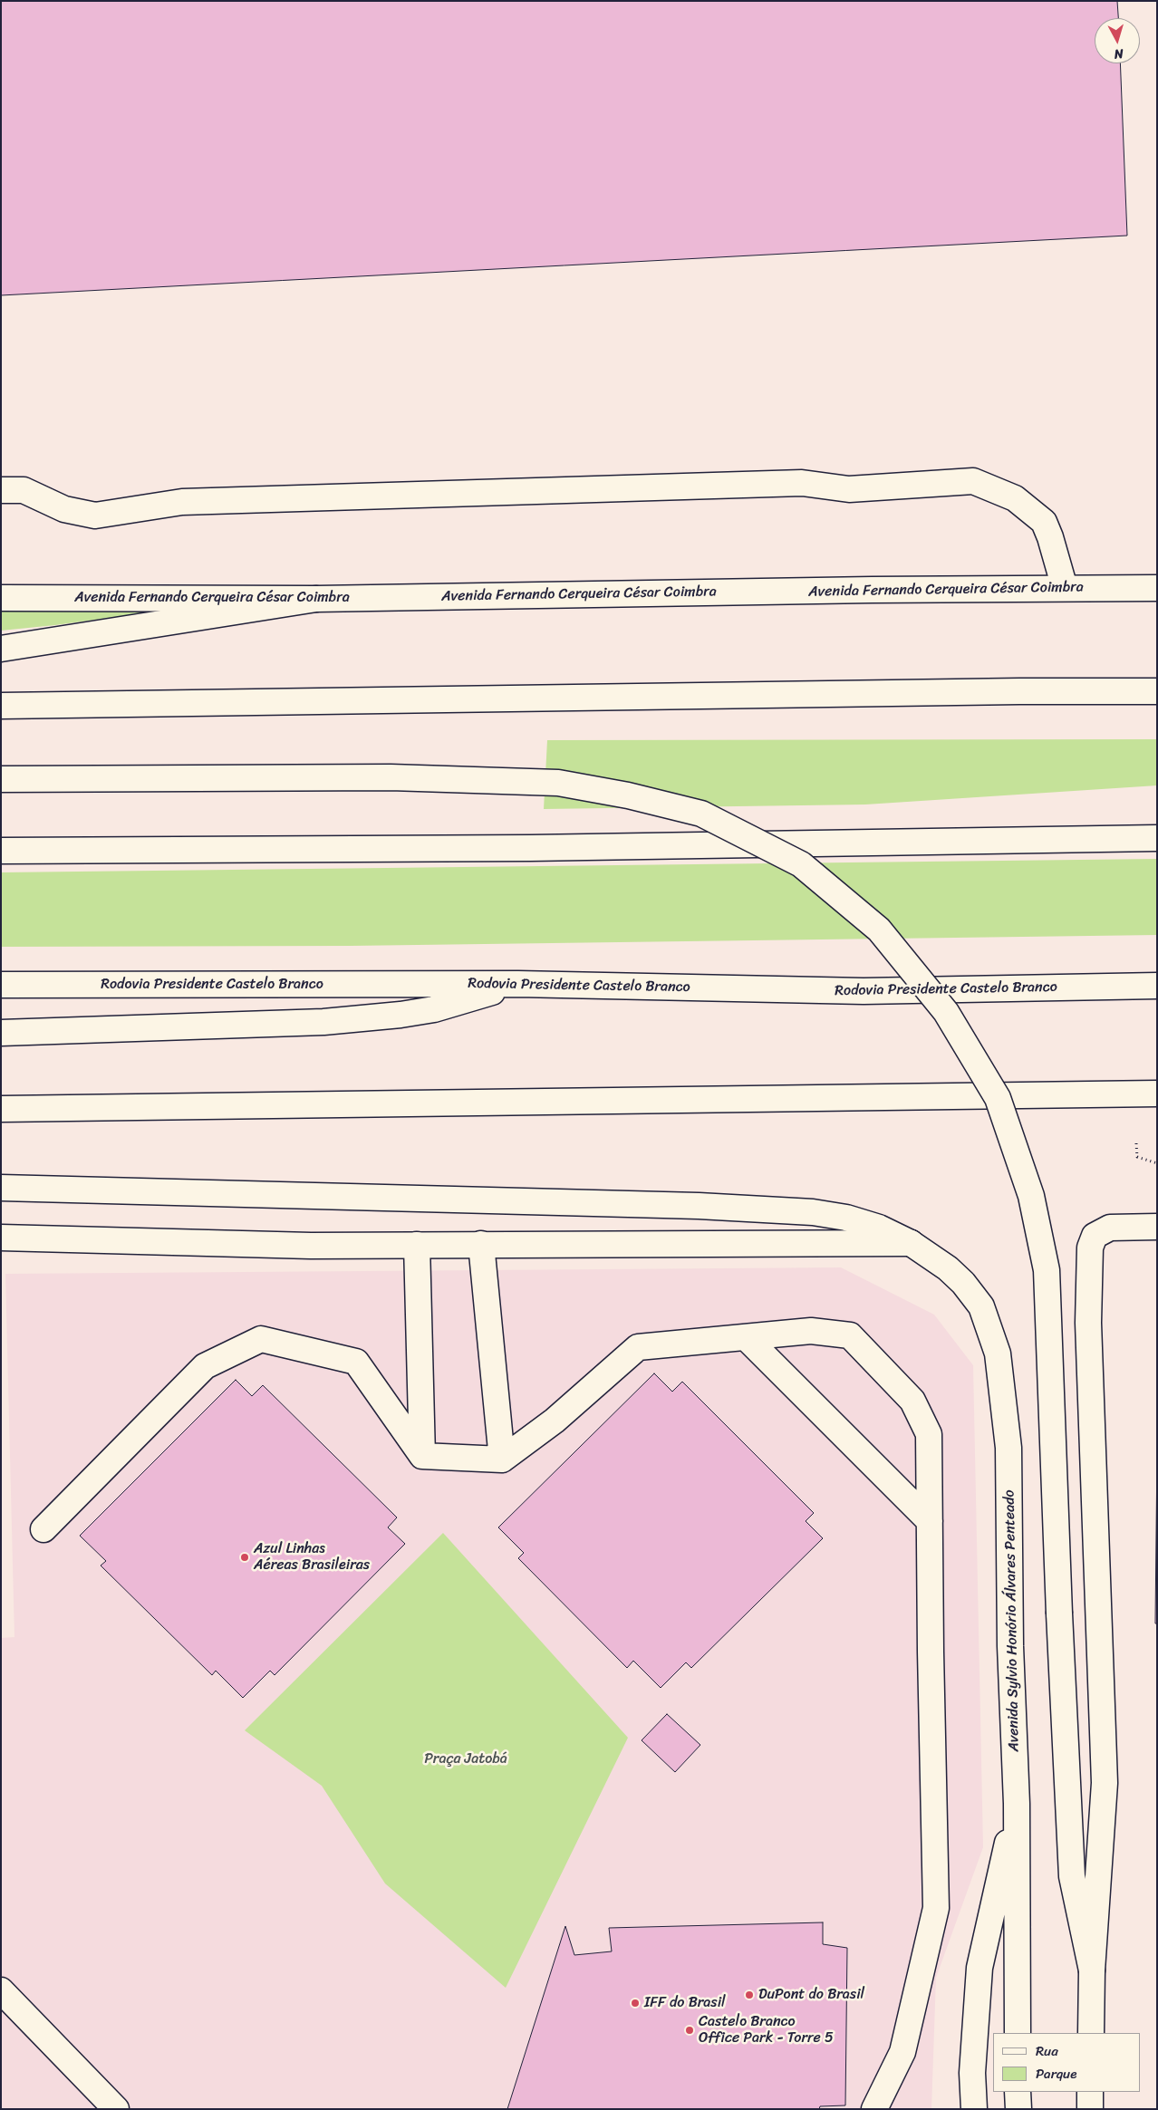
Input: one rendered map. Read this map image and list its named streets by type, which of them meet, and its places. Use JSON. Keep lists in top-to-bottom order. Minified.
{"streets":{"main road":["Avenida Fernando Cerqueira César Coimbra","Rodovia Presidente Castelo Branco","Avenida Sylvio Honório Álvares Penteado"]},"parks":["Praça Jatobá"],"places":["Azul Linhas Aéreas Brasileiras","DuPont do Brasil","IFF do Brasil","Castelo Branco Office Park - Torre 5"],"legend":["Rua","Parque"],"north":"bottom"}
